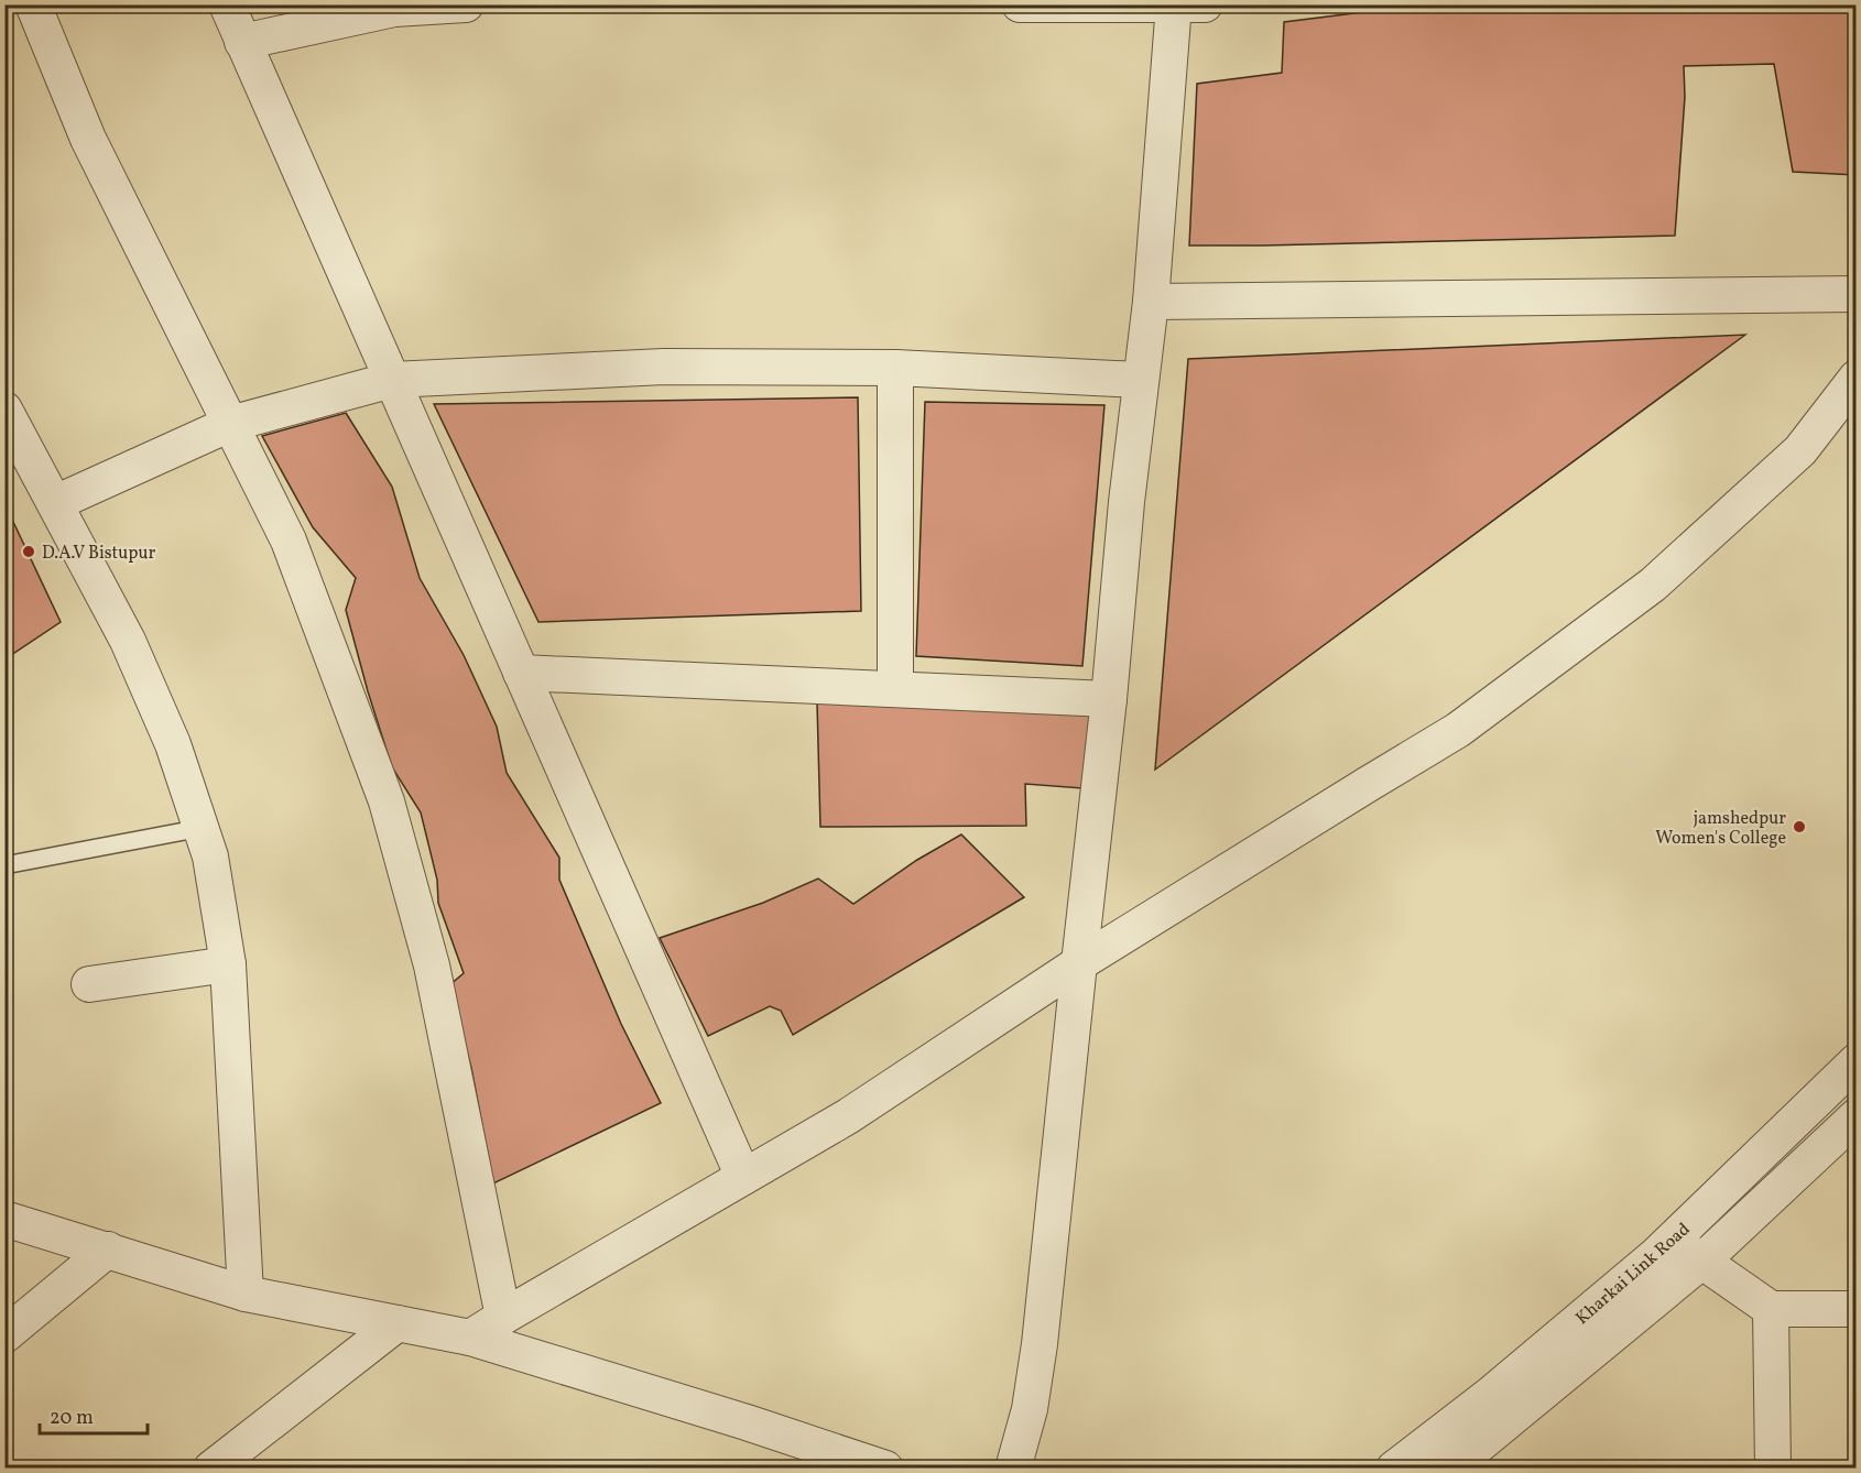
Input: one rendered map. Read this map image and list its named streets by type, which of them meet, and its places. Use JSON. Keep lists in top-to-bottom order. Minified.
{"streets":{"street":["Kharkai Link Road"]},"places":["D.A.V Bistupur","jamshedpur Women's College"],"scale_bar":"20 m"}
